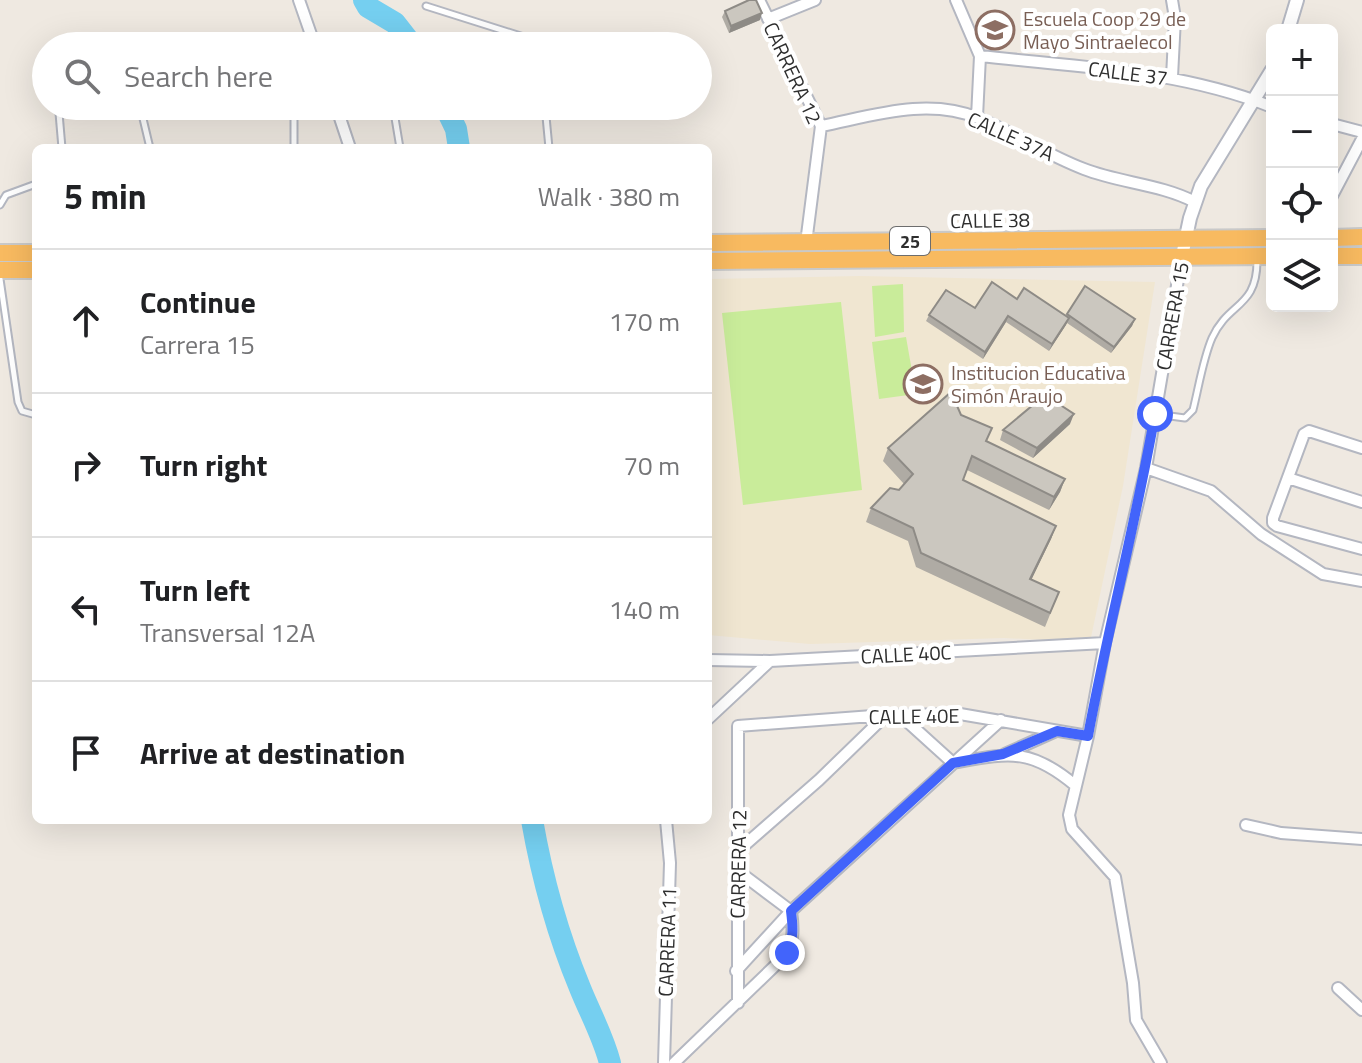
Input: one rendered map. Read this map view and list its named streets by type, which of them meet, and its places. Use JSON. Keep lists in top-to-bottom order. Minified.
{"streets":{"highway":["CALLE 38","25"],"street":["CARRERA 12","CALLE 37","CALLE 37A","CARRERA 15","CALLE 40C","CALLE 40E","CARRERA 11"]},"crossings":[["CARRERA 12","CALLE 37A"],["CARRERA 12","CALLE 38"],["CARRERA 12","CALLE 40E"],["CALLE 38","CARRERA 15"],["CARRERA 15","CALLE 40C"],["CARRERA 15","CALLE 40E"]],"places":{"school or university":["Escuela Coop 29 de Mayo Sintraelecol","Institucion Educativa Simón Araujo"]},"page":{"map_buttons":["+","−"],"search":"Search here","heading":["5 min","Walk · 380 m"],"list":[["Continue","Carrera 15","170 m"],["Turn right","70 m"],["Turn left","Transversal 12A","140 m"],"Arrive at destination"]}}
